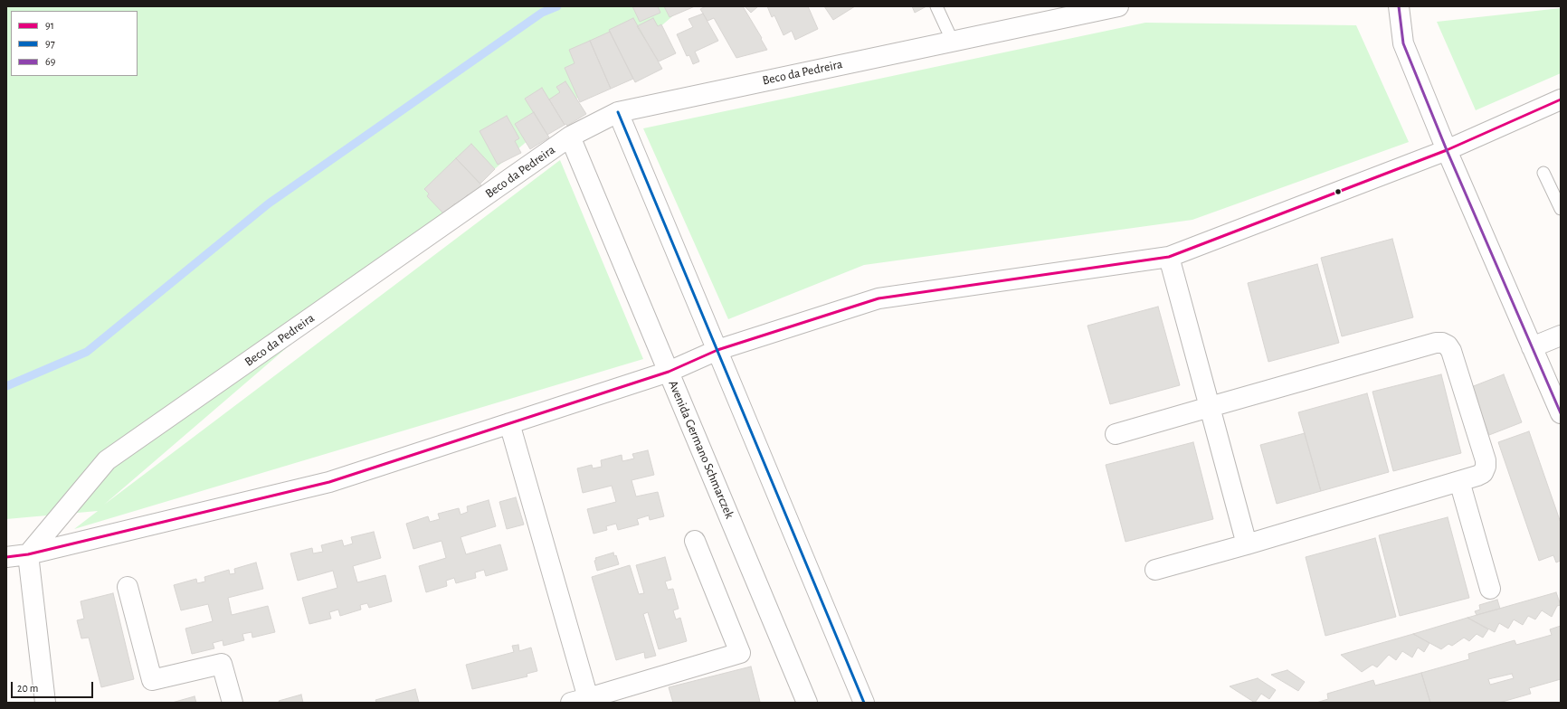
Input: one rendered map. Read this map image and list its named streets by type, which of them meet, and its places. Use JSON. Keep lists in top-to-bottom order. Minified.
{"streets":{"street":["Beco da Pedreira","Avenida Germano Schmarczek"]},"crossings":[["Beco da Pedreira","Avenida Germano Schmarczek"]],"lines":["transit line 69","transit line 91","transit line 97"],"legend":["91","97","69"],"scale_bar":"20 m"}
